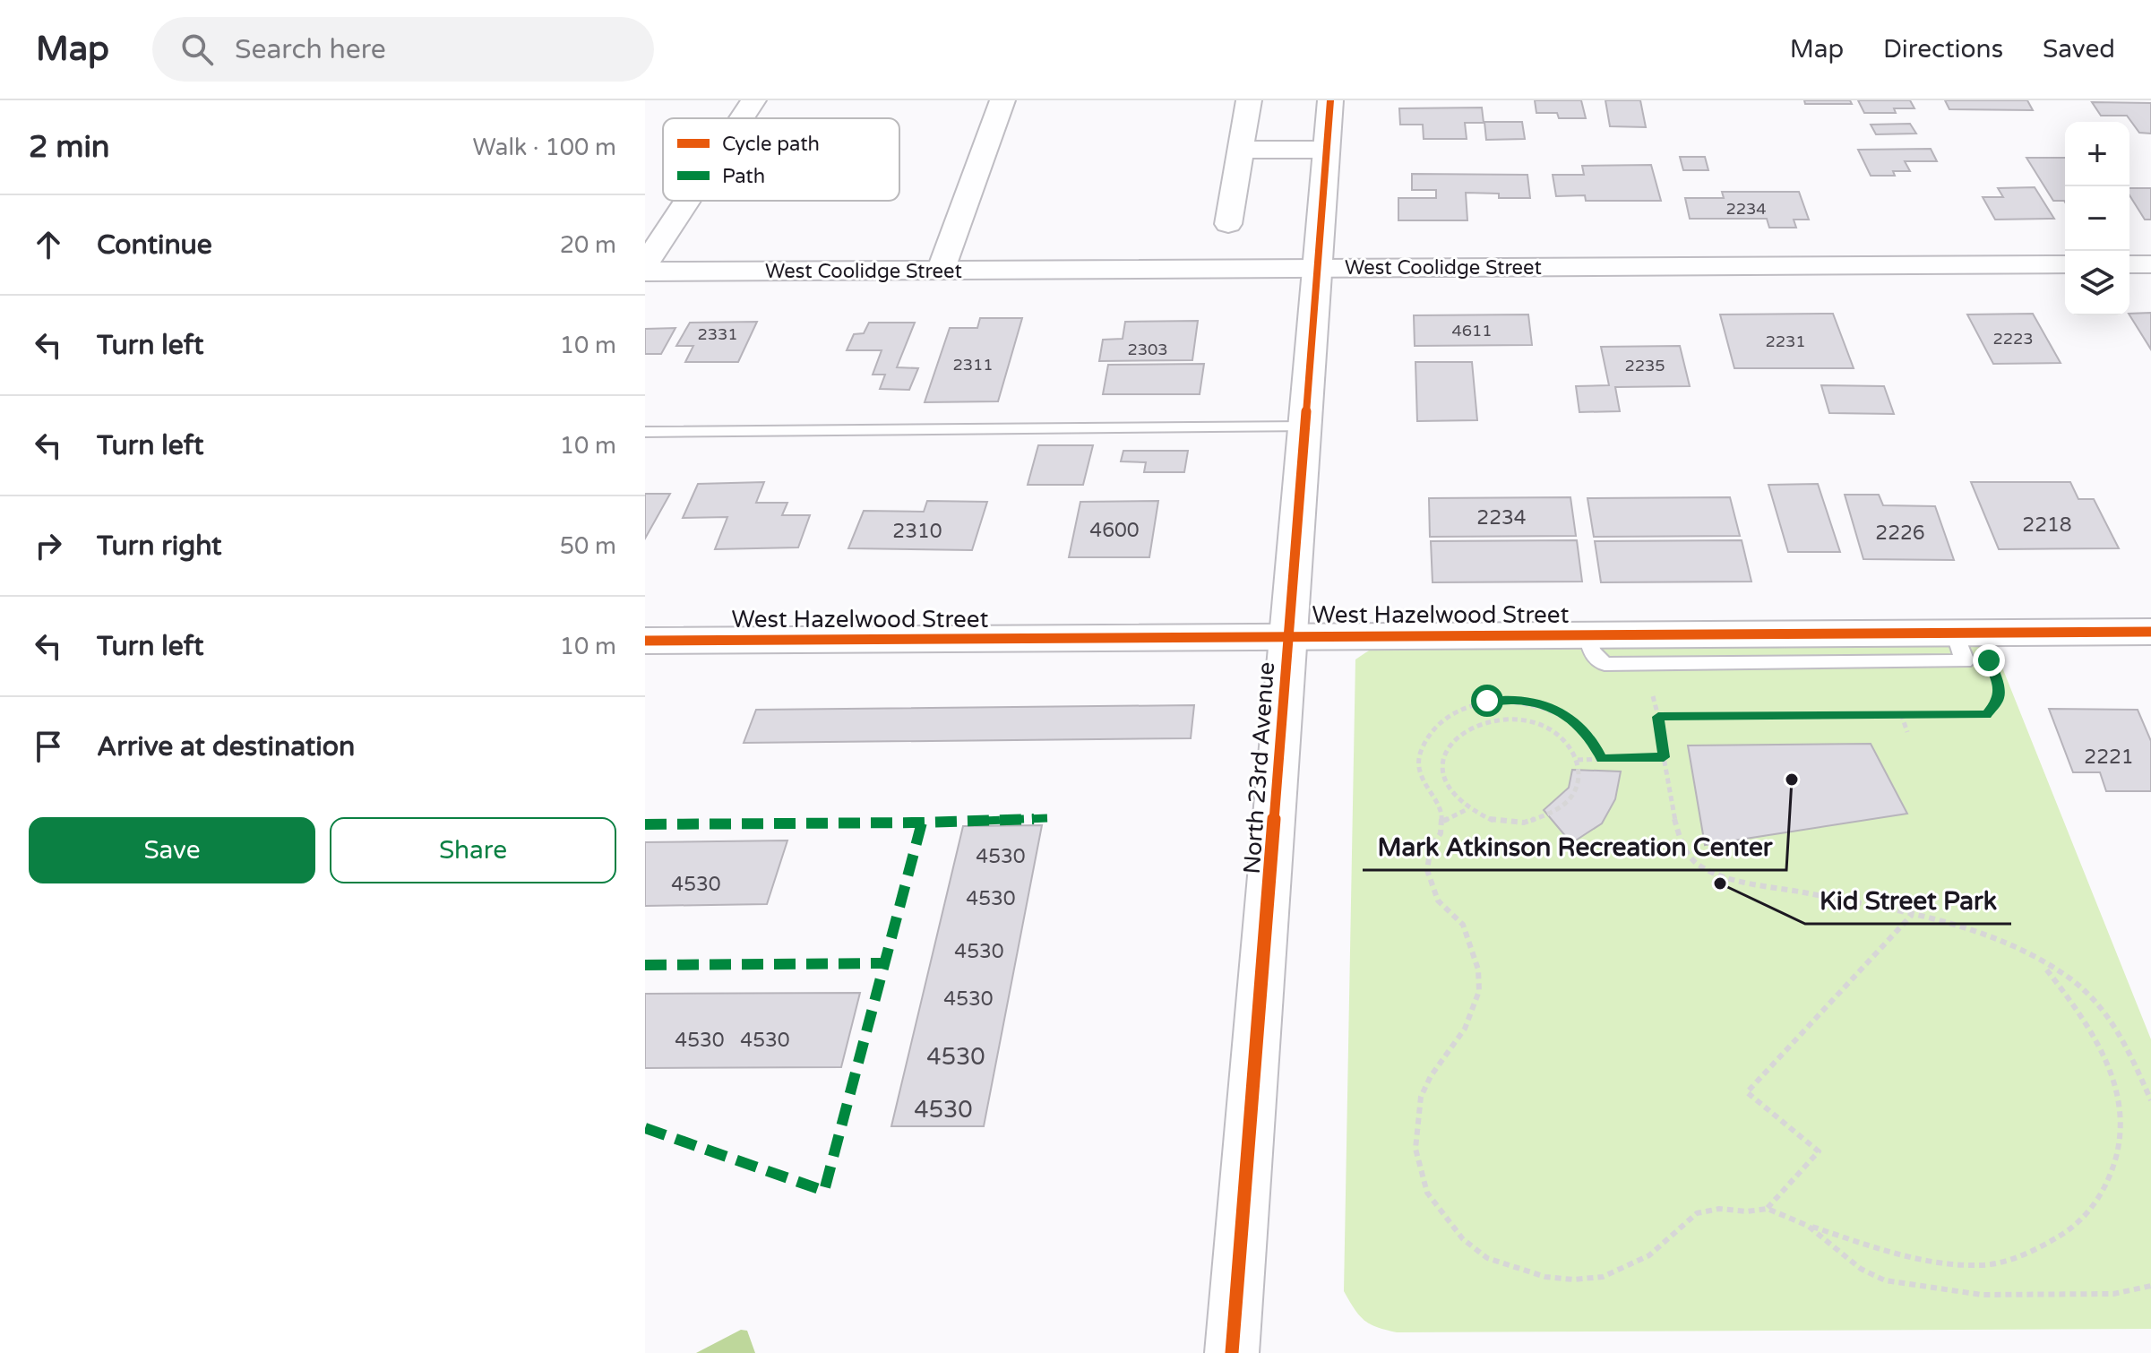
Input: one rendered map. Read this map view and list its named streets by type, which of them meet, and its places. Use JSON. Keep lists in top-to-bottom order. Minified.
{"streets":{"street":["West Coolidge Street","West Hazelwood Street","North 23rd Avenue"]},"crossings":[["West Coolidge Street","North 23rd Avenue"],["West Hazelwood Street","North 23rd Avenue"]],"places":["Mark Atkinson Recreation Center","Kid Street Park"],"house_numbers":["2234","4611","2331","2223","2231","2303","2311","2235","2234","2218","4600","2310","2226","2221","4530","4530","4530","4530","4530","4530","4530","4530","4530"],"legend":["Cycle path","Path"],"page":{"header":"Map","search":"Search here","nav":["Map","Directions","Saved"],"heading":["2 min","Walk · 100 m"],"map_buttons":["+","−"],"list":[["Continue","20 m"],["Turn left","10 m"],["Turn left","10 m"],["Turn right","50 m"],["Turn left","10 m"],"Arrive at destination"],"buttons":["Save","Share"]}}
